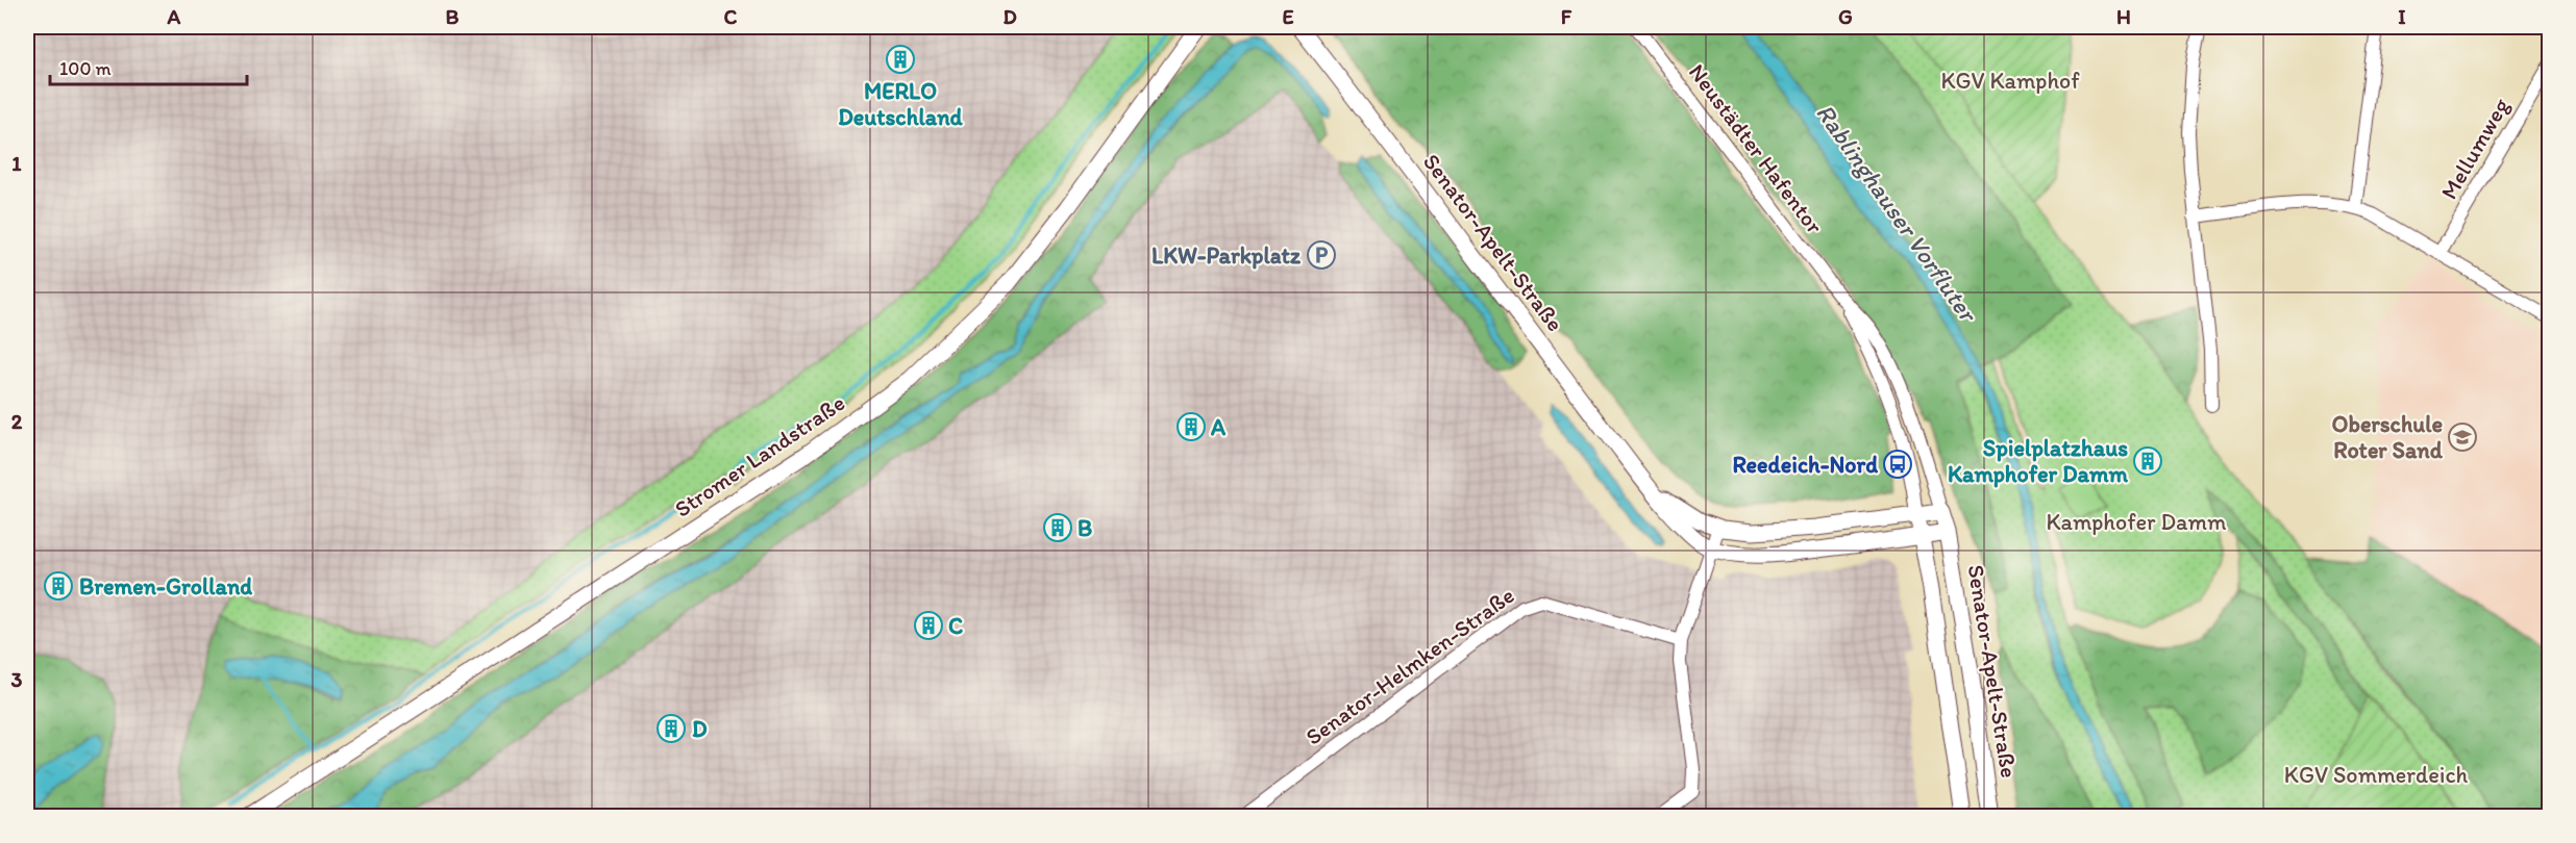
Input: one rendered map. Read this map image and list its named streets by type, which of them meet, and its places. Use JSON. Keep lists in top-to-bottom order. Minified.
{"streets":{"street":["Neustädter Hafentor","Mellumweg","Senator-Apelt-Straße","Stromer Landstraße","Senator-Helmken-Straße"]},"crossings":[["Neustädter Hafentor","Senator-Apelt-Straße"]],"water":["Rablinghauser Vorfluter"],"parks":["KGV Kamphof","Kamphofer Damm","KGV Sommerdeich"],"places":{"building":["MERLO Deutschland","A","Spielplatzhaus Kamphofer Damm","B","Bremen-Grolland","C","D"],"parking":["LKW-Parkplatz"],"school or university":["Oberschule Roter Sand"],"bus stop":["Reedeich-Nord"]},"scale_bar":"100 m","grid":{"columns":["A","B","C","D","E","F","G","H","I"],"rows":["1","2","3"]}}
